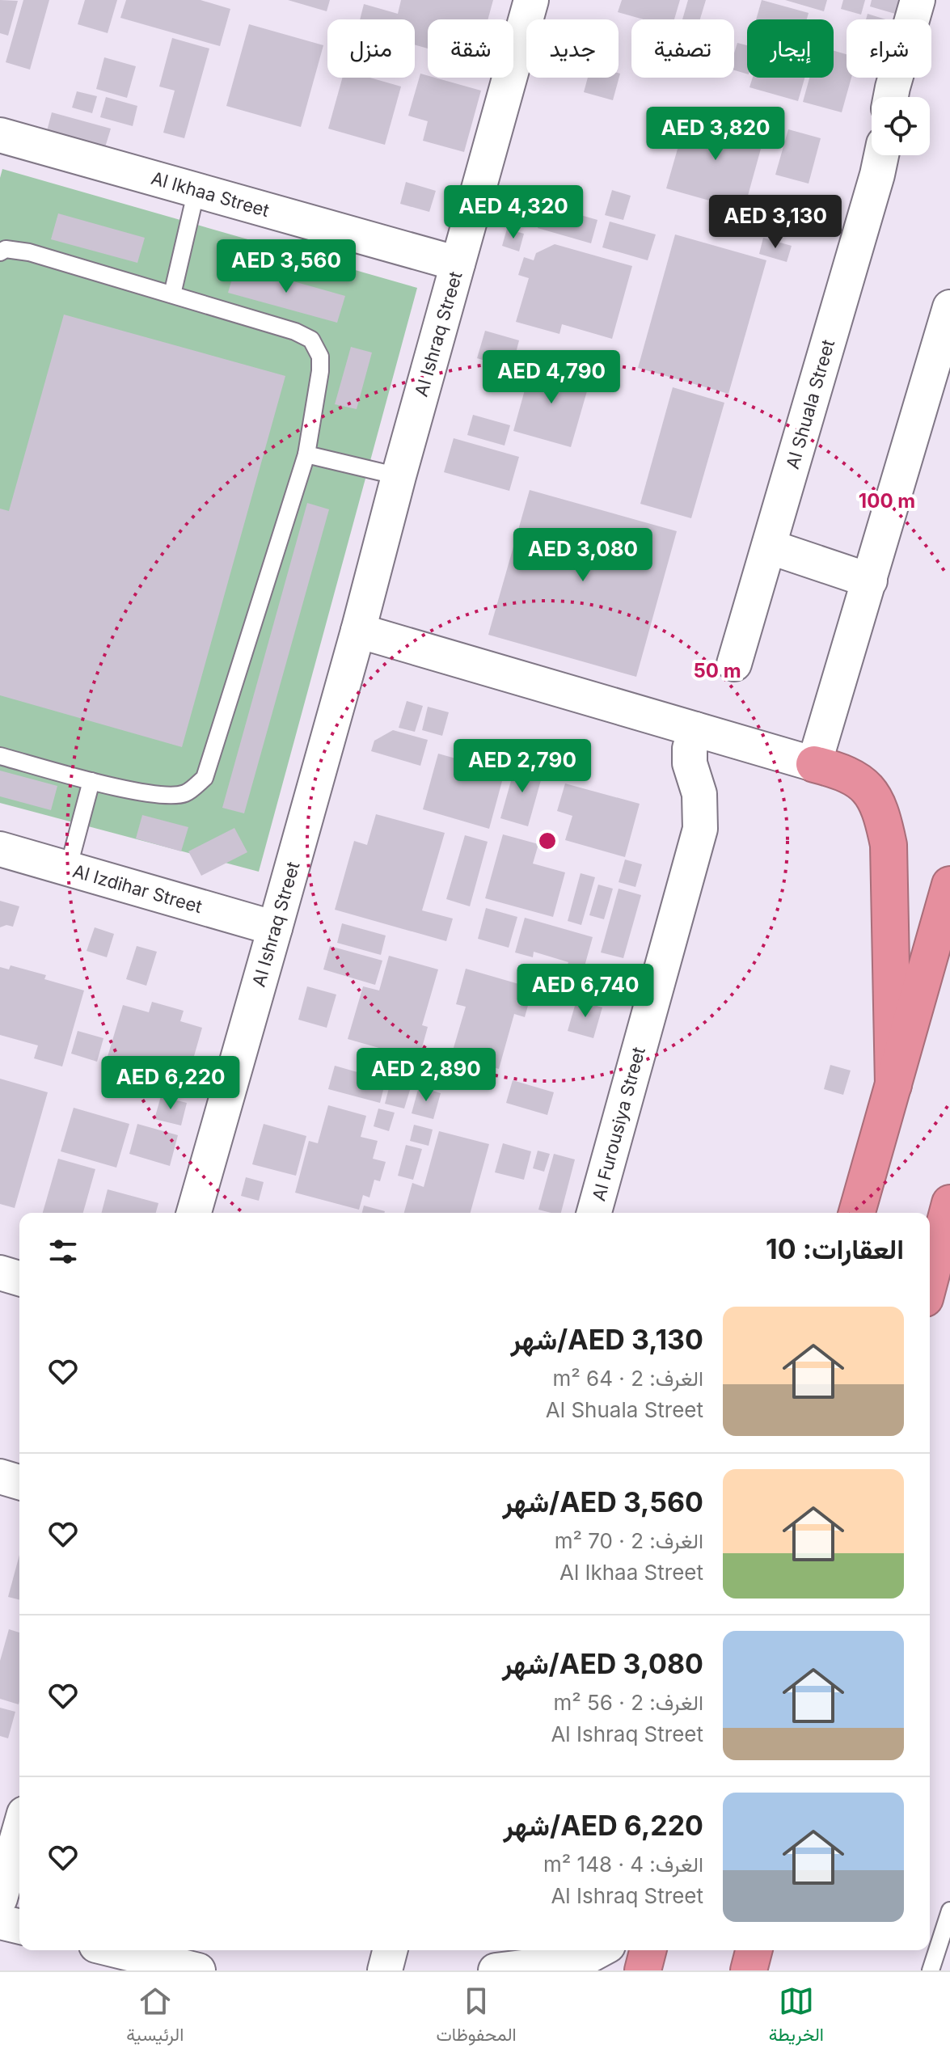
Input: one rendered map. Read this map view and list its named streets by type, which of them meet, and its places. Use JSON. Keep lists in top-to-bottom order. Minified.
{"streets":{"street":["Al Ikhaa Street","Al Ishraq Street","Al Shuala Street","Al Izdihar Street","Al Furousiya Street"]},"crossings":[["Al Ikhaa Street","Al Ishraq Street"],["Al Ishraq Street","Al Izdihar Street"]],"page":{"chip":["شراء","إيجار","تصفية","جديد","شقة","منزل"],"price":["AED 3,820","AED 4,320","AED 3,130","AED 3,560","AED 4,790","AED 3,080","AED 2,790","AED 6,740","AED 2,890","AED 6,220"],"heading":"العقارات: 10","list":[{"name":"AED 3,130/شهر","note":"الغرف: 2 · 64 m² · Al Shuala Street"},{"name":"AED 3,560/شهر","note":"الغرف: 2 · 70 m² · Al Ikhaa Street"},{"name":"AED 3,080/شهر","note":"الغرف: 2 · 56 m² · Al Ishraq Street"},{"name":"AED 6,220/شهر","note":"الغرف: 4 · 148 m² · Al Ishraq Street"}],"tabs":["الخريطة","المحفوظات","الرئيسية"]},"rings":["100 m","50 m"]}
